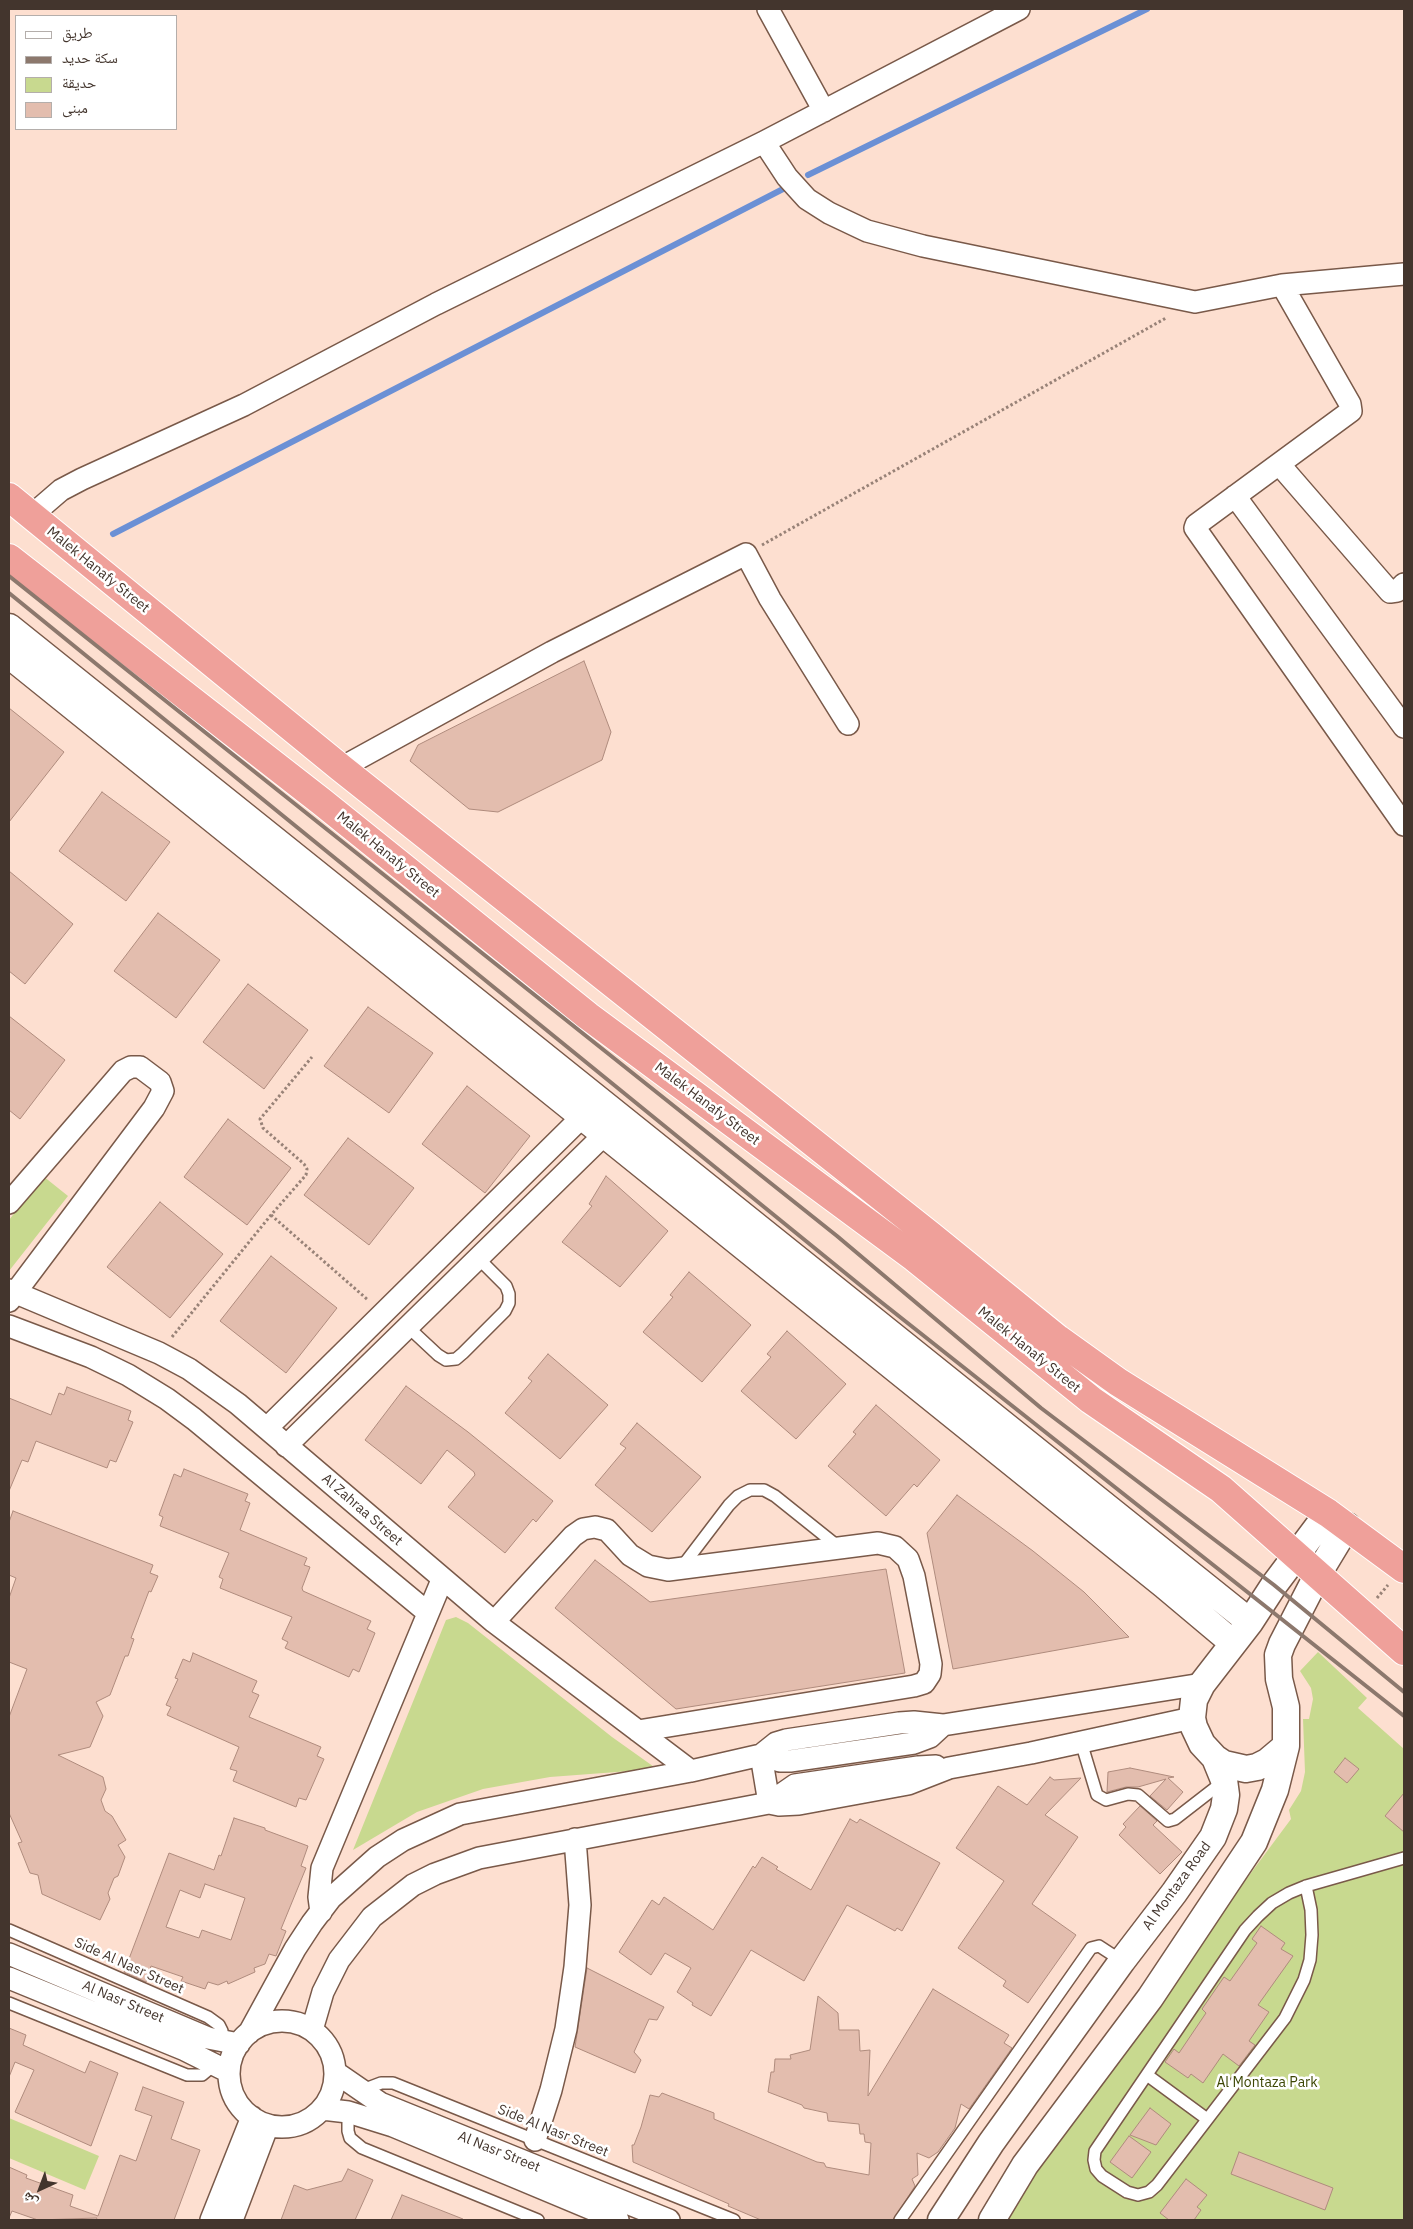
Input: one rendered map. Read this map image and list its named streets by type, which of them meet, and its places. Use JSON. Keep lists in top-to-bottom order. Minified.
{"streets":{"highway":["Malek Hanafy Street"],"street":["Al Zahraa Street","Al Montaza Road","Al Nasr Street"],"lane":["Side Al Nasr Street"]},"crossings":[["Side Al Nasr Street","Al Nasr Street"]],"parks":["Al Montaza Park"],"legend":["طريق","سكة حديد","حديقة","مبنى"],"north":"bottom left"}
